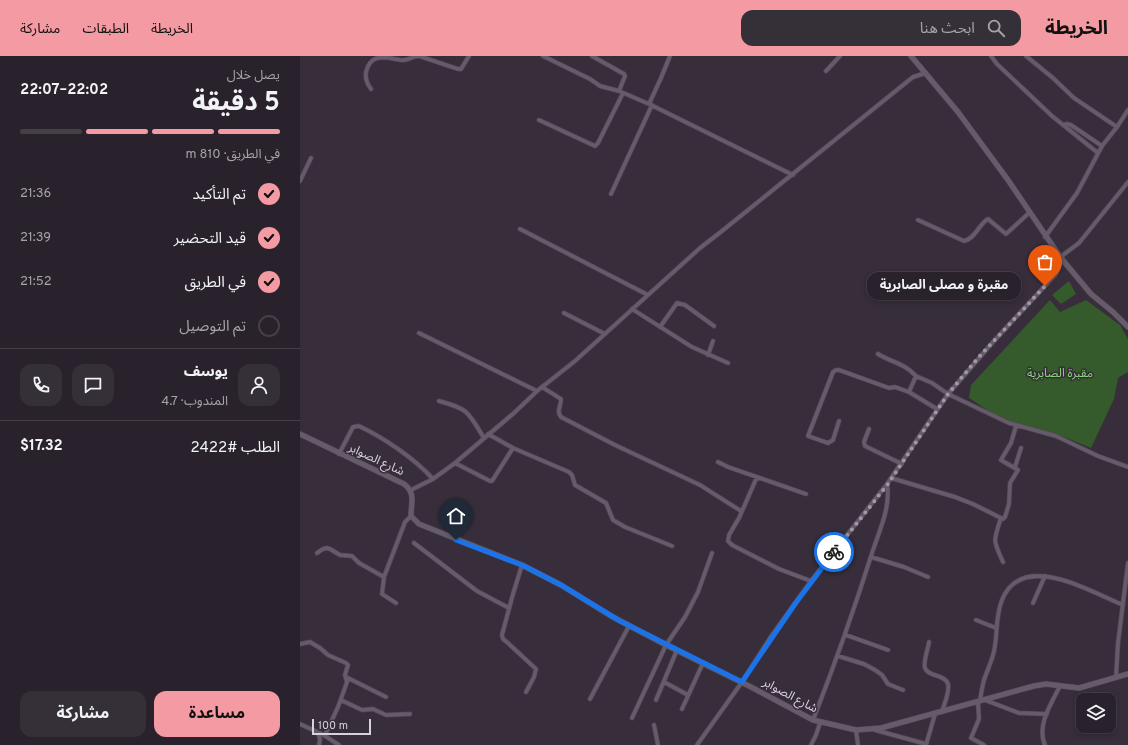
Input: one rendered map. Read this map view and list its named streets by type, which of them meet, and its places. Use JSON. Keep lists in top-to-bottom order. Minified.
{"streets":{"street":["شارع الصوابر"]},"parks":["مقبرة الصابرية"],"places":["مقبرة و مصلى الصابرية"],"scale_bar":"100 m","page":{"header":"الخريطة","search":"ابحث هنا","nav":["الخريطة","الطبقات","مشاركة"],"heading":["5 دقيقة","يصل خلال","22:02–22:07"],"panel":["يوسف","المندوب · 4.7","الطلب #2422","$17.32"],"bar":"في الطريق · 810 m","list":[["تم التأكيد","21:36"],["قيد التحضير","21:39"],["في الطريق","21:52"],"تم التوصيل"],"bubble":"مقبرة و مصلى الصابرية","buttons":["مساعدة","مشاركة"],"scale":"100 m"}}
